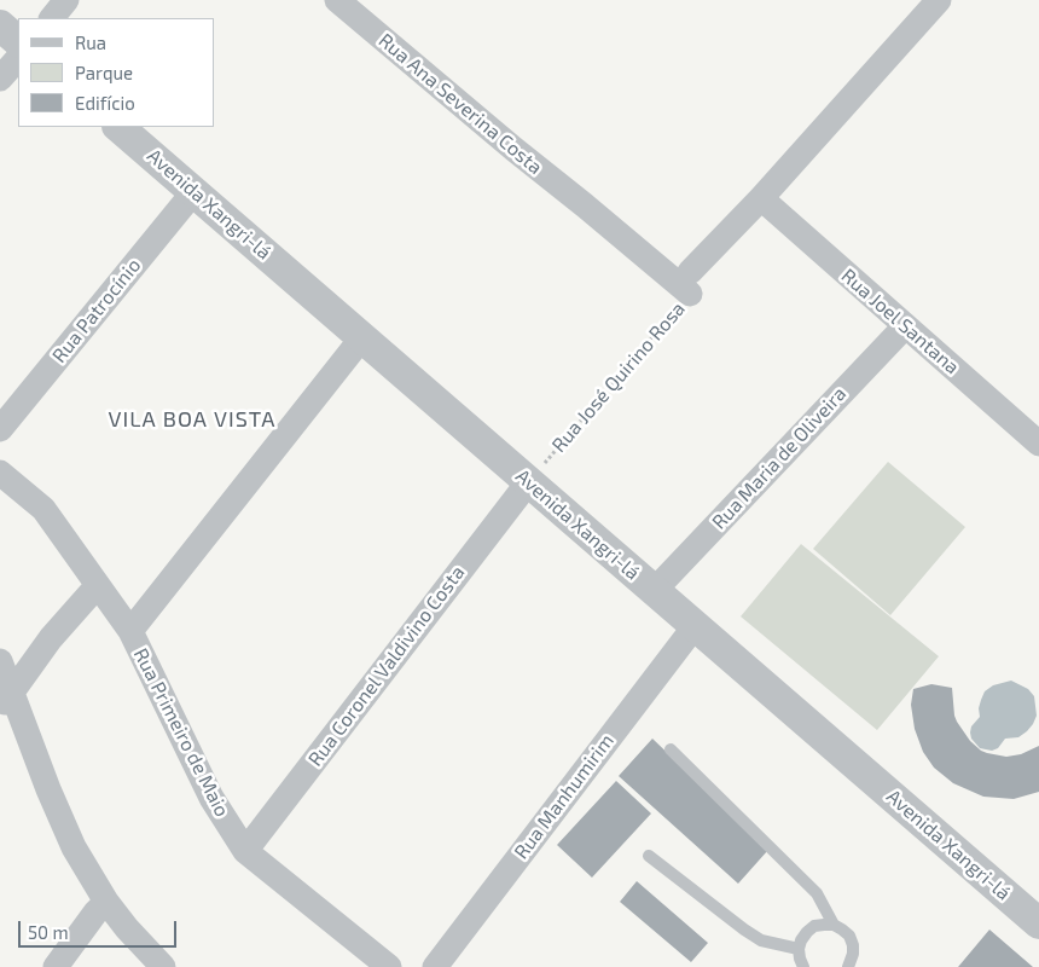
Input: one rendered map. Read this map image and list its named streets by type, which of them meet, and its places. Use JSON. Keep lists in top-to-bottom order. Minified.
{"streets":{"street":["Rua Ana Severina Costa","Avenida Xangri-lá","Rua Patrocínio","Rua Joel Santana","Rua José Quirino Rosa","Rua Maria de Oliveira","Rua Coronel Valdivino Costa","Rua Primeiro de Maio","Rua Manhumirim"]},"crossings":[["Rua Ana Severina Costa","Rua José Quirino Rosa"],["Avenida Xangri-lá","Rua Patrocínio"],["Avenida Xangri-lá","Rua José Quirino Rosa"],["Avenida Xangri-lá","Rua Maria de Oliveira"],["Avenida Xangri-lá","Rua Coronel Valdivino Costa"],["Avenida Xangri-lá","Rua Manhumirim"],["Rua Joel Santana","Rua Maria de Oliveira"],["Rua José Quirino Rosa","Rua Coronel Valdivino Costa"],["Rua Coronel Valdivino Costa","Rua Primeiro de Maio"]],"districts":["VILA BOA VISTA"],"legend":["Rua","Parque","Edifício"],"scale_bar":"50 m"}
